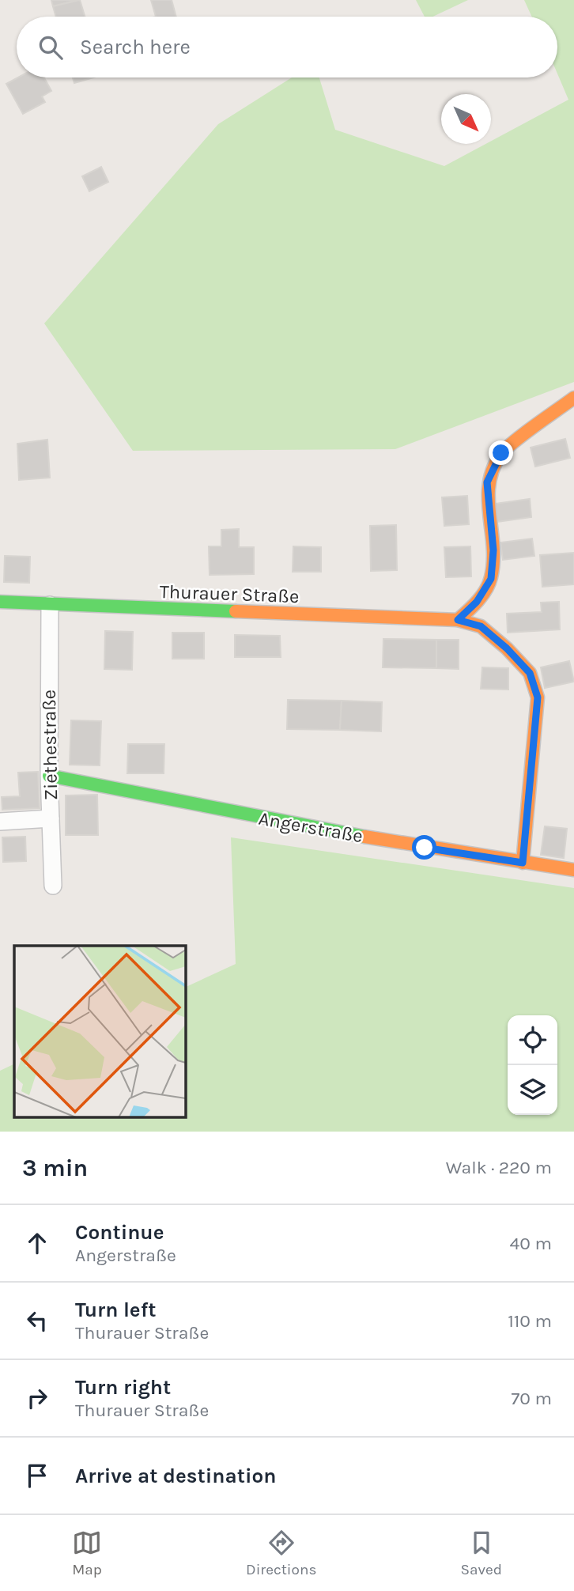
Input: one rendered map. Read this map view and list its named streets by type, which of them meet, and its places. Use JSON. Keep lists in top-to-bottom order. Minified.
{"streets":{"street":["Thurauer Straße","Ziethestraße","Angerstraße"]},"crossings":[["Thurauer Straße","Ziethestraße"],["Thurauer Straße","Angerstraße"],["Ziethestraße","Angerstraße"]],"north":"bottom right","page":{"search":"Search here","heading":["3 min","Walk · 220 m"],"list":[["Continue","Angerstraße","40 m"],["Turn left","Thurauer Straße","110 m"],["Turn right","Thurauer Straße","70 m"],"Arrive at destination"],"nav":["Map","Directions","Saved"]}}
